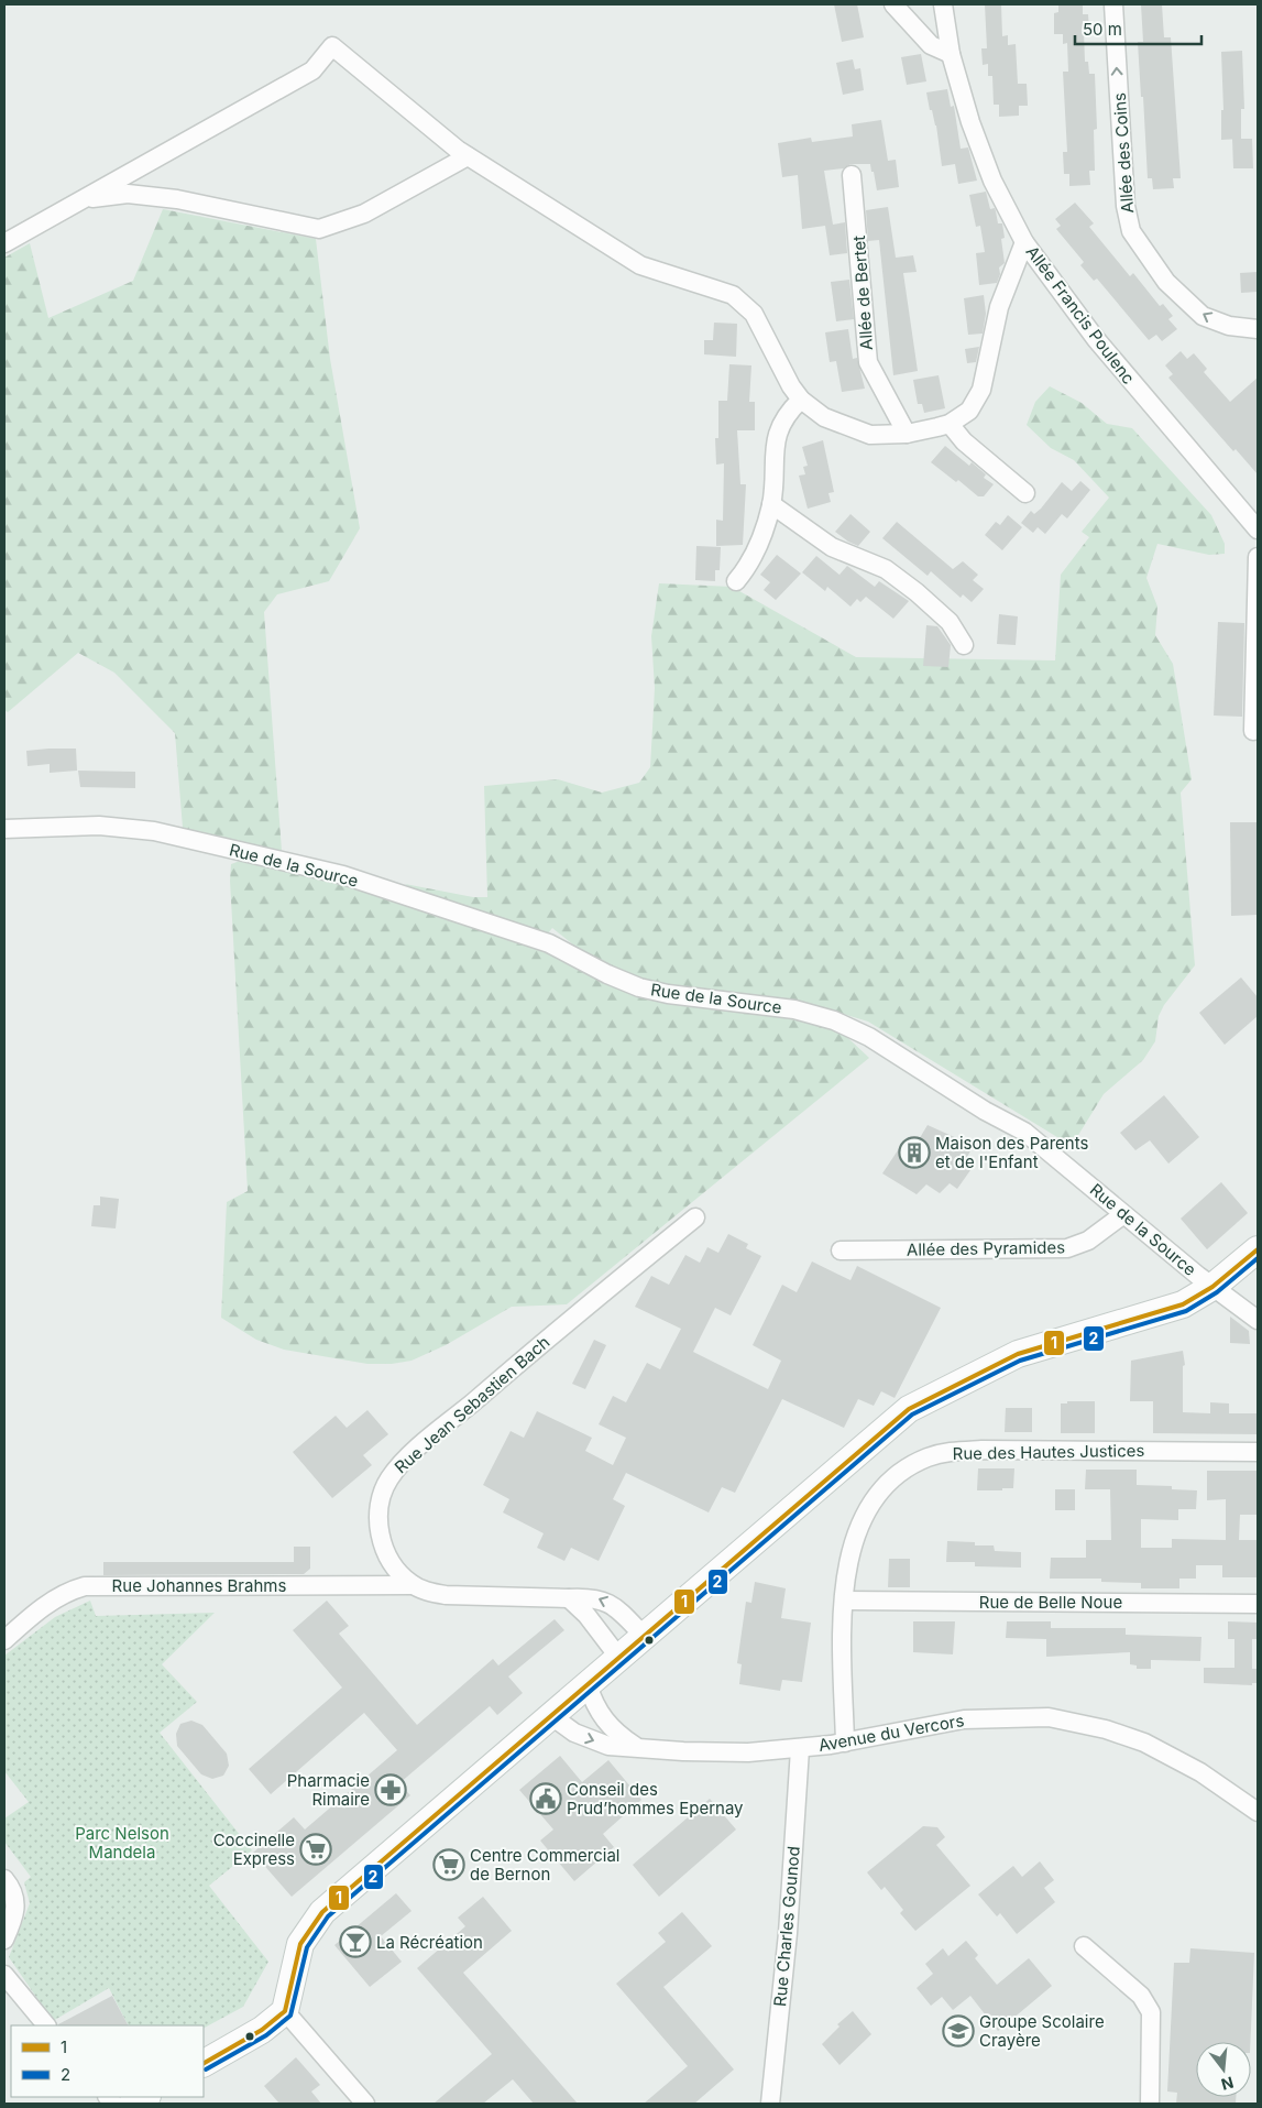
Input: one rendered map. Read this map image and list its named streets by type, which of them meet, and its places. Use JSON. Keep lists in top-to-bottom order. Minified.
{"streets":{"street":["Allée des Coins","Allée de Bertet","Allée Francis Poulenc","Rue de la Source","Allée des Pyramides","Rue Jean Sebastien Bach","Rue des Hautes Justices","Rue Johannes Brahms","Rue de Belle Noue","Avenue du Vercors","Rue Charles Gounod"]},"crossings":[["Rue de la Source","Allée des Pyramides"],["Rue Jean Sebastien Bach","Rue Johannes Brahms"],["Rue des Hautes Justices","Rue de Belle Noue"],["Rue des Hautes Justices","Avenue du Vercors"],["Avenue du Vercors","Rue Charles Gounod"]],"one_way":["Allée des Coins"],"parks":["Parc Nelson Mandela"],"places":{"building":["Maison des Parents et de l'Enfant"],"pharmacy":["Pharmacie Rimaire"],"public building":["Conseil des Prud’hommes Epernay"],"supermarket":["Coccinelle Express","Centre Commercial de Bernon"],"bar":["La Récréation"],"school or university":["Groupe Scolaire Crayère"]},"lines":["transit line 1","transit line 2"],"legend":["1","2"],"scale_bar":"50 m","north":"bottom"}
